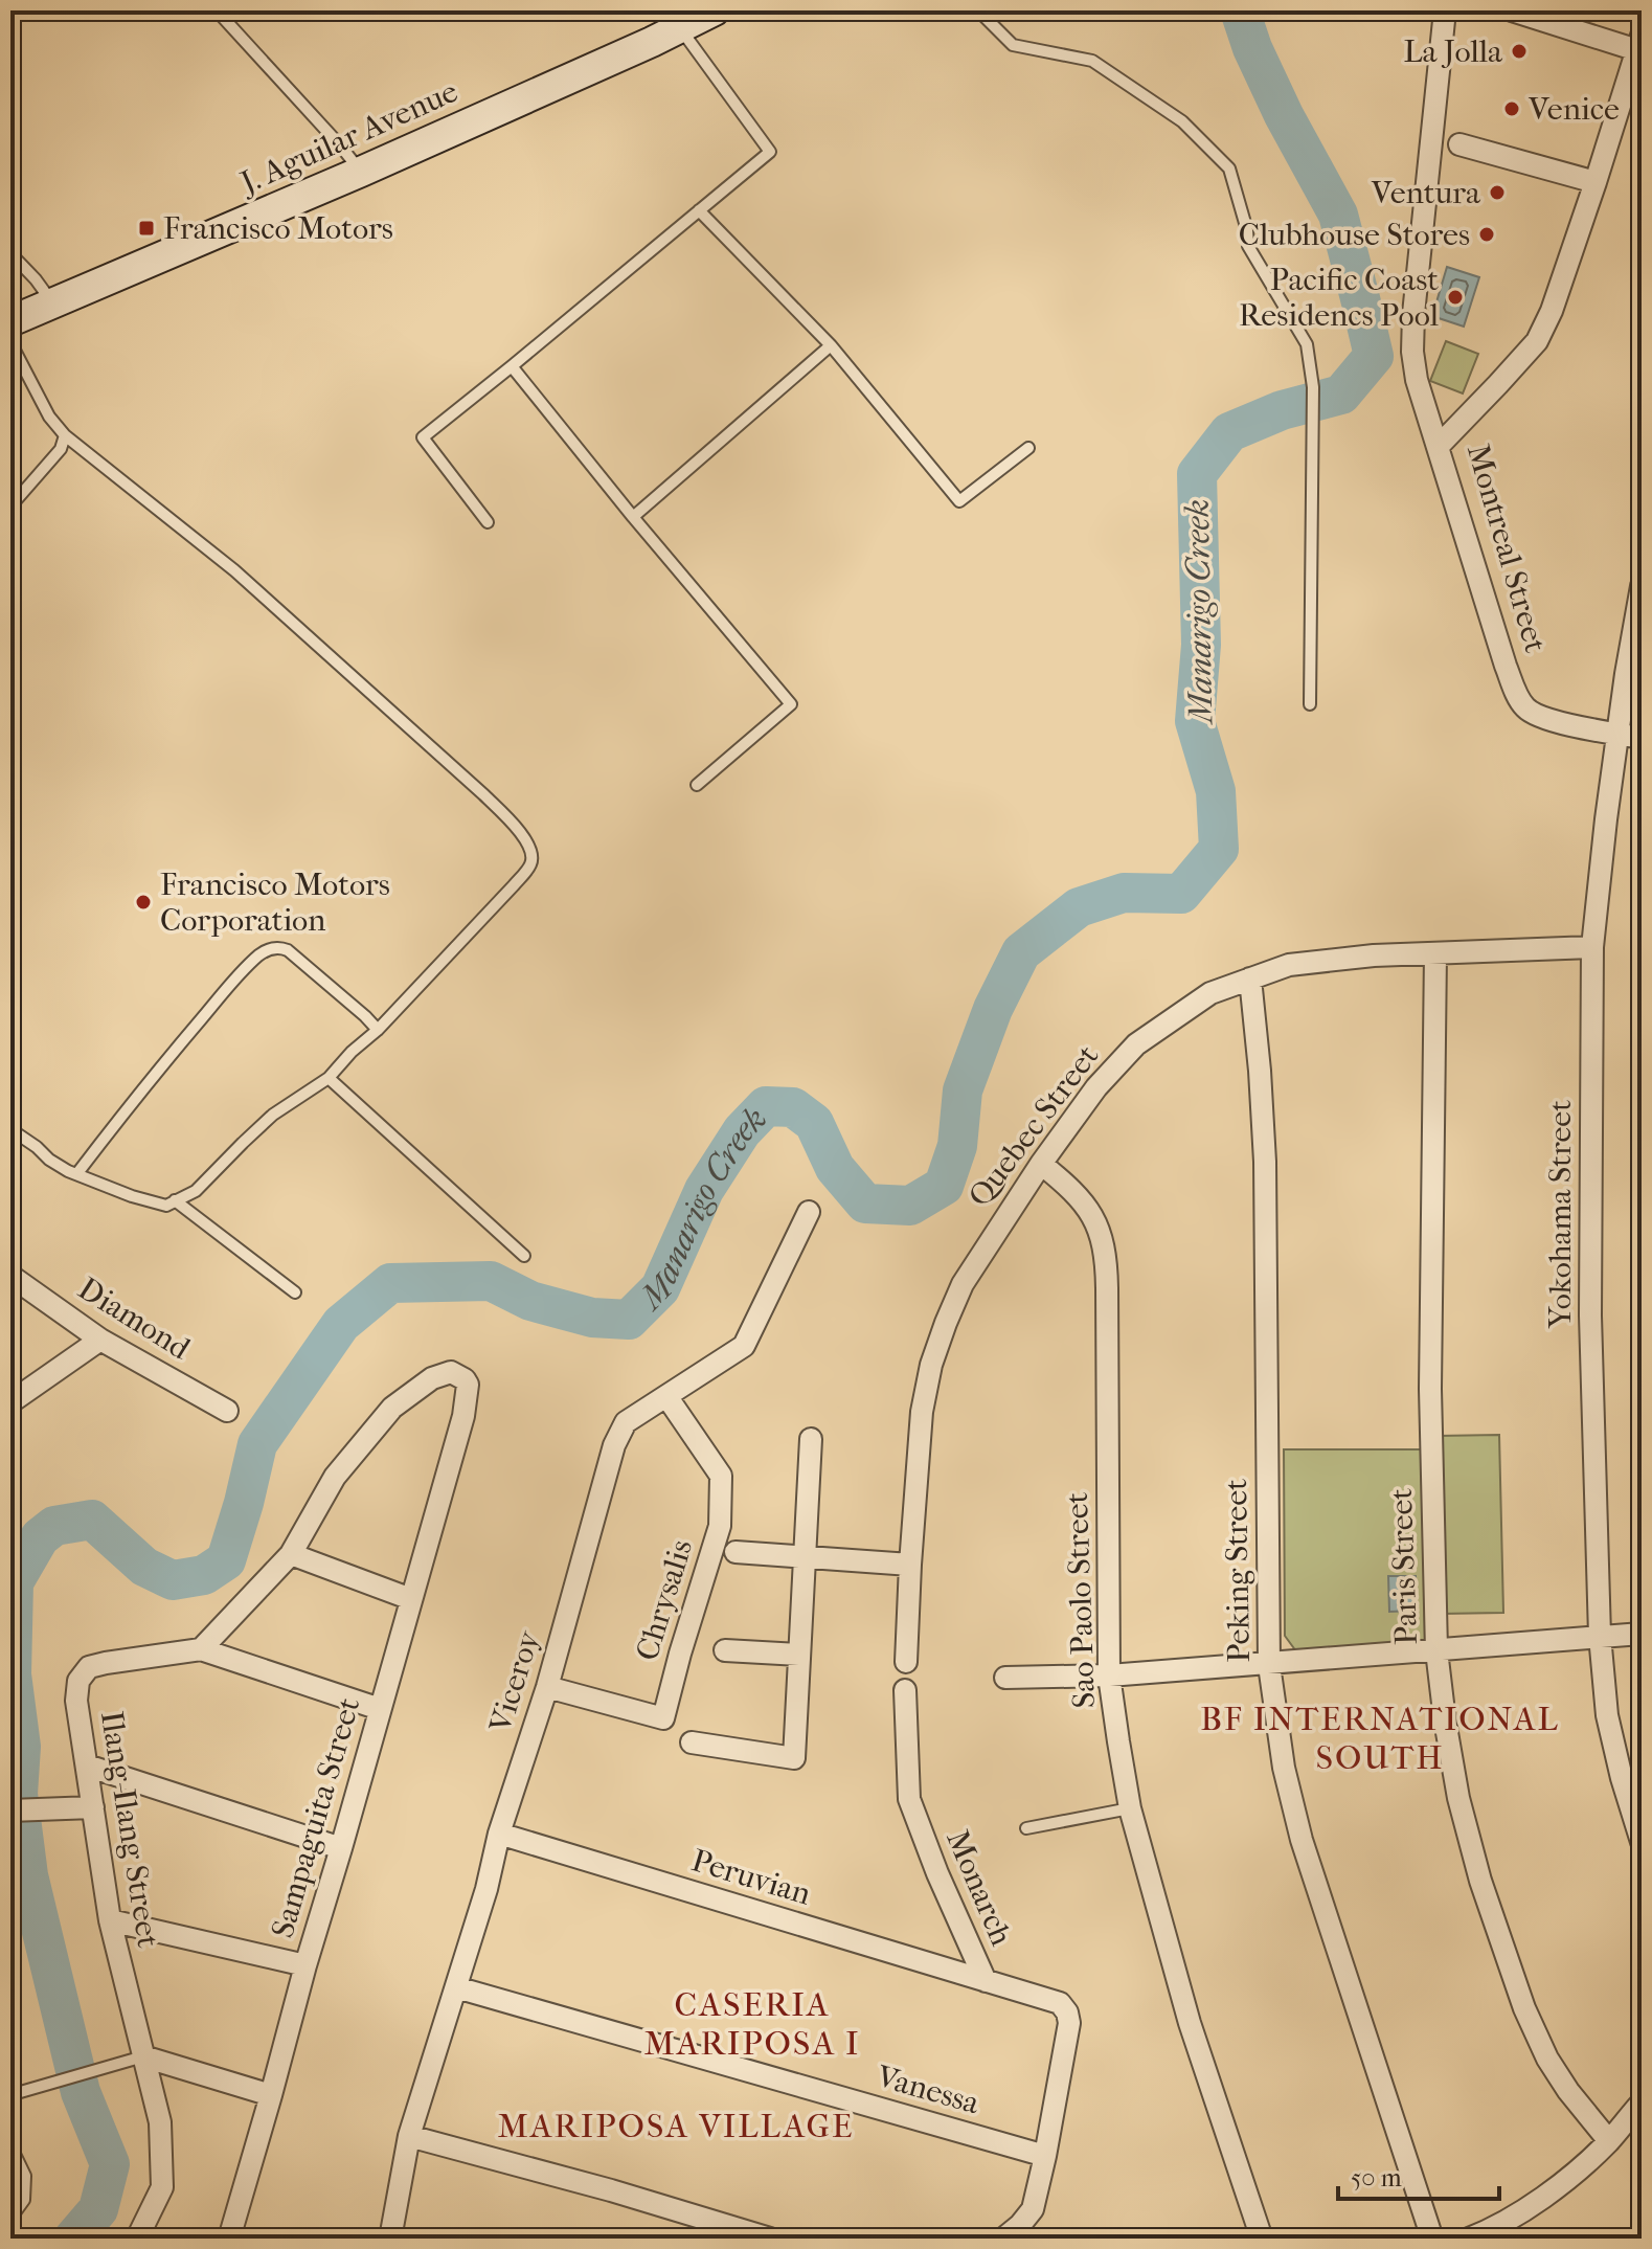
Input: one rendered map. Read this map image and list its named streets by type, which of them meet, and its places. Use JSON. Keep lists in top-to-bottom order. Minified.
{"streets":{"main road":["J. Aguilar Avenue"],"street":["Montreal Street","Quebec Street","Yokohama Street","Diamond","Paris Street","Peking Street","Chrysalis","Sao Paolo Street","Viceroy","Sampaguita Street","Ilang-Ilang Street","Peruvian","Monarch","Vanessa"]},"crossings":[["Montreal Street","Yokohama Street"],["Quebec Street","Yokohama Street"],["Quebec Street","Paris Street"],["Quebec Street","Peking Street"],["Quebec Street","Sao Paolo Street"],["Chrysalis","Viceroy"],["Viceroy","Peruvian"],["Viceroy","Vanessa"],["Peruvian","Monarch"],["Monarch","Vanessa"]],"districts":["BF INTERNATIONAL SOUTH","CASERIA MARIPOSA I","MARIPOSA VILLAGE"],"water":["Manarigo Creek"],"places":{"other":["La Jolla","Venice","Ventura","Clubhouse Stores","Pacific Coast Residencs Pool","Francisco Motors Corporation"],"transit":["Francisco Motors"]},"scale_bar":"50 m"}
